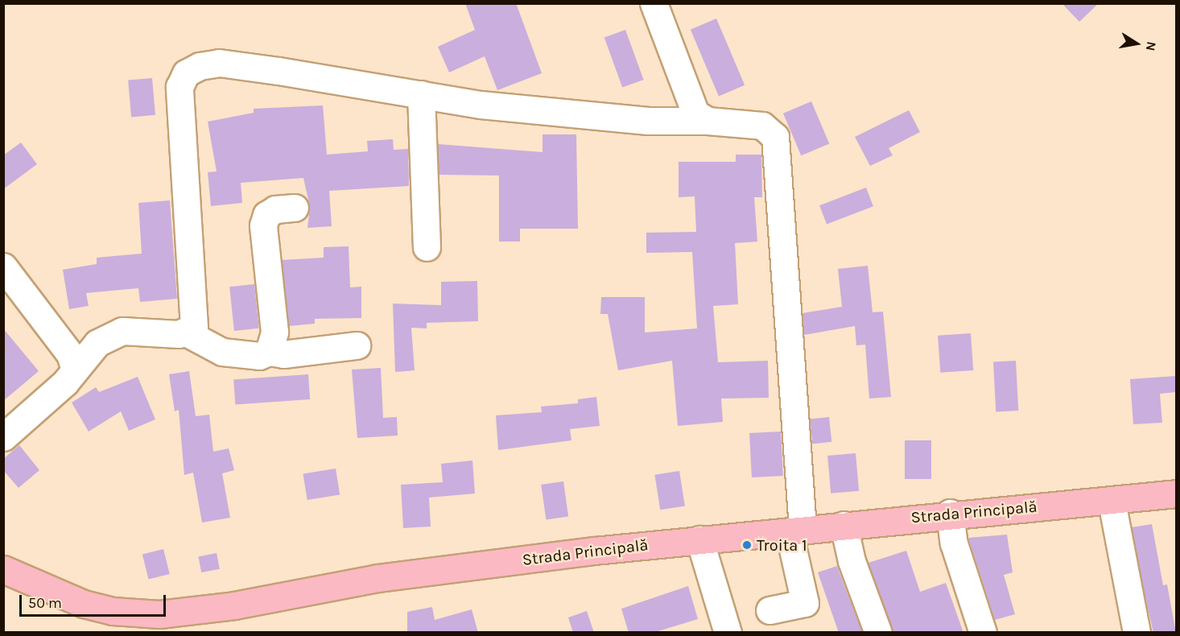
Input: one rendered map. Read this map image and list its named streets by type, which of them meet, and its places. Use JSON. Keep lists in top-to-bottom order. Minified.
{"streets":{"main road":["Strada Principală"]},"places":["Troita 1"],"scale_bar":"50 m","north":"right"}
